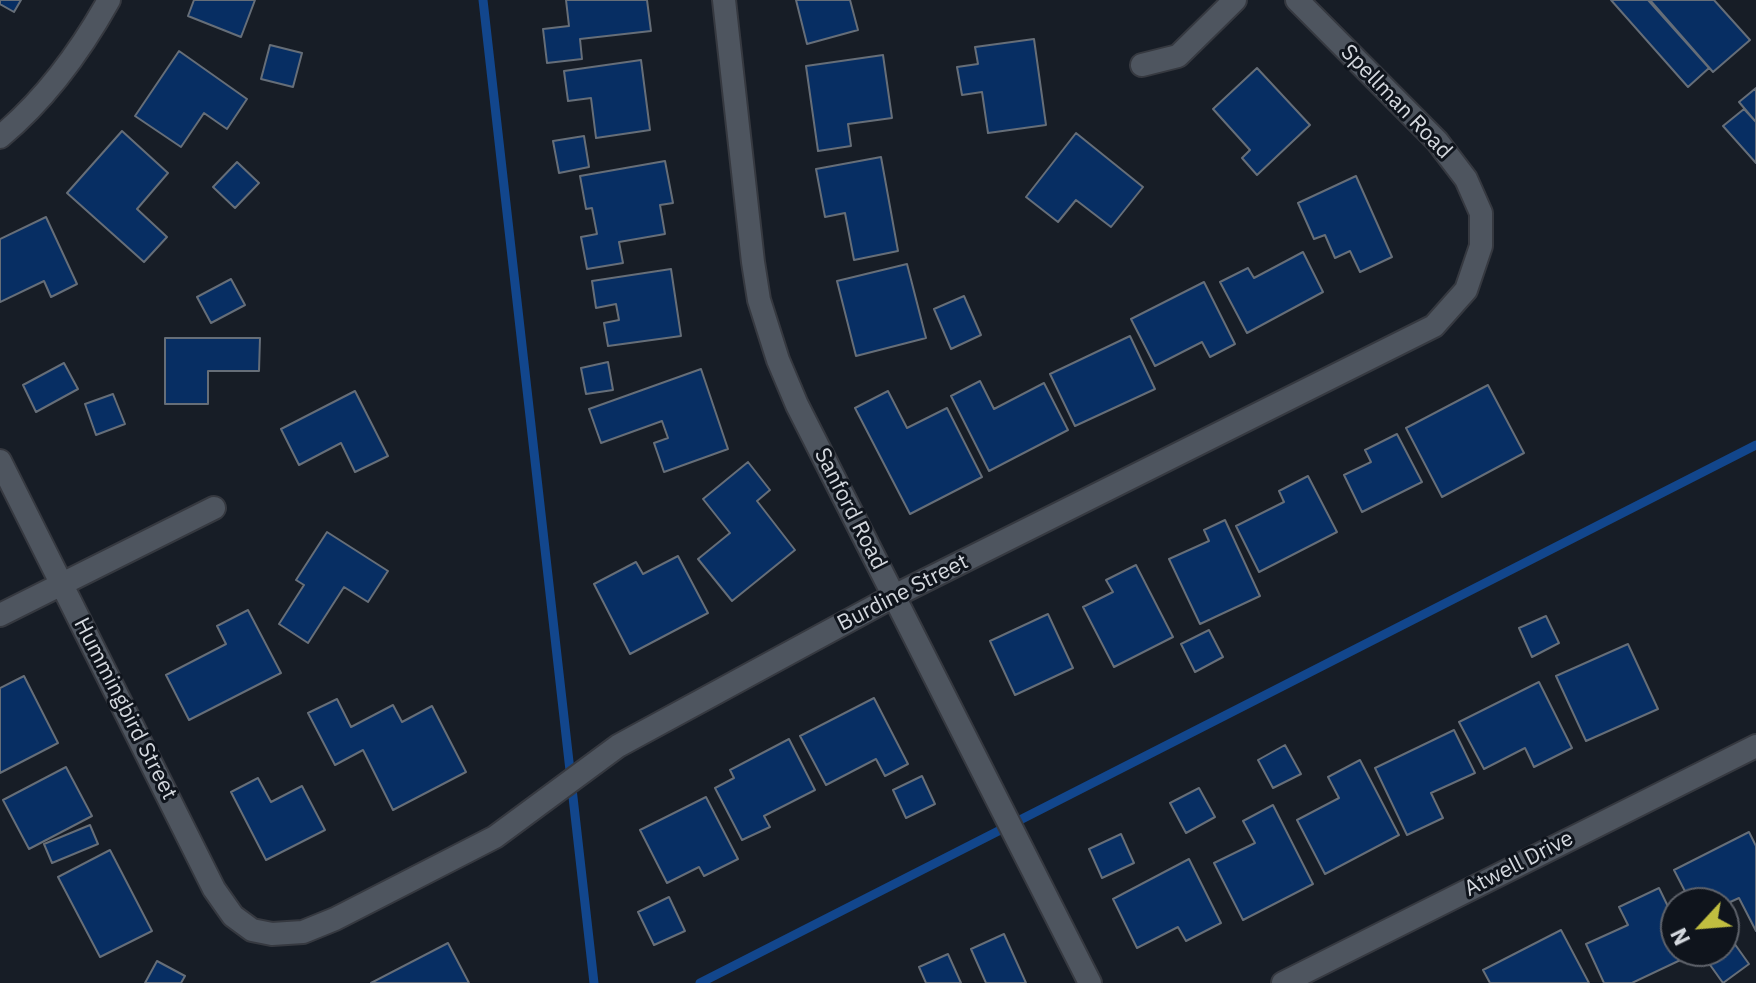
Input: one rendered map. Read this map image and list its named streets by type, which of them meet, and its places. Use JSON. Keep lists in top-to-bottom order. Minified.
{"streets":{"street":["Spellman Road","Sanford Road","Burdine Street","Hummingbird Street","Atwell Drive"]},"crossings":[["Spellman Road","Burdine Street"],["Sanford Road","Burdine Street"],["Burdine Street","Hummingbird Street"]],"north":"bottom left"}
